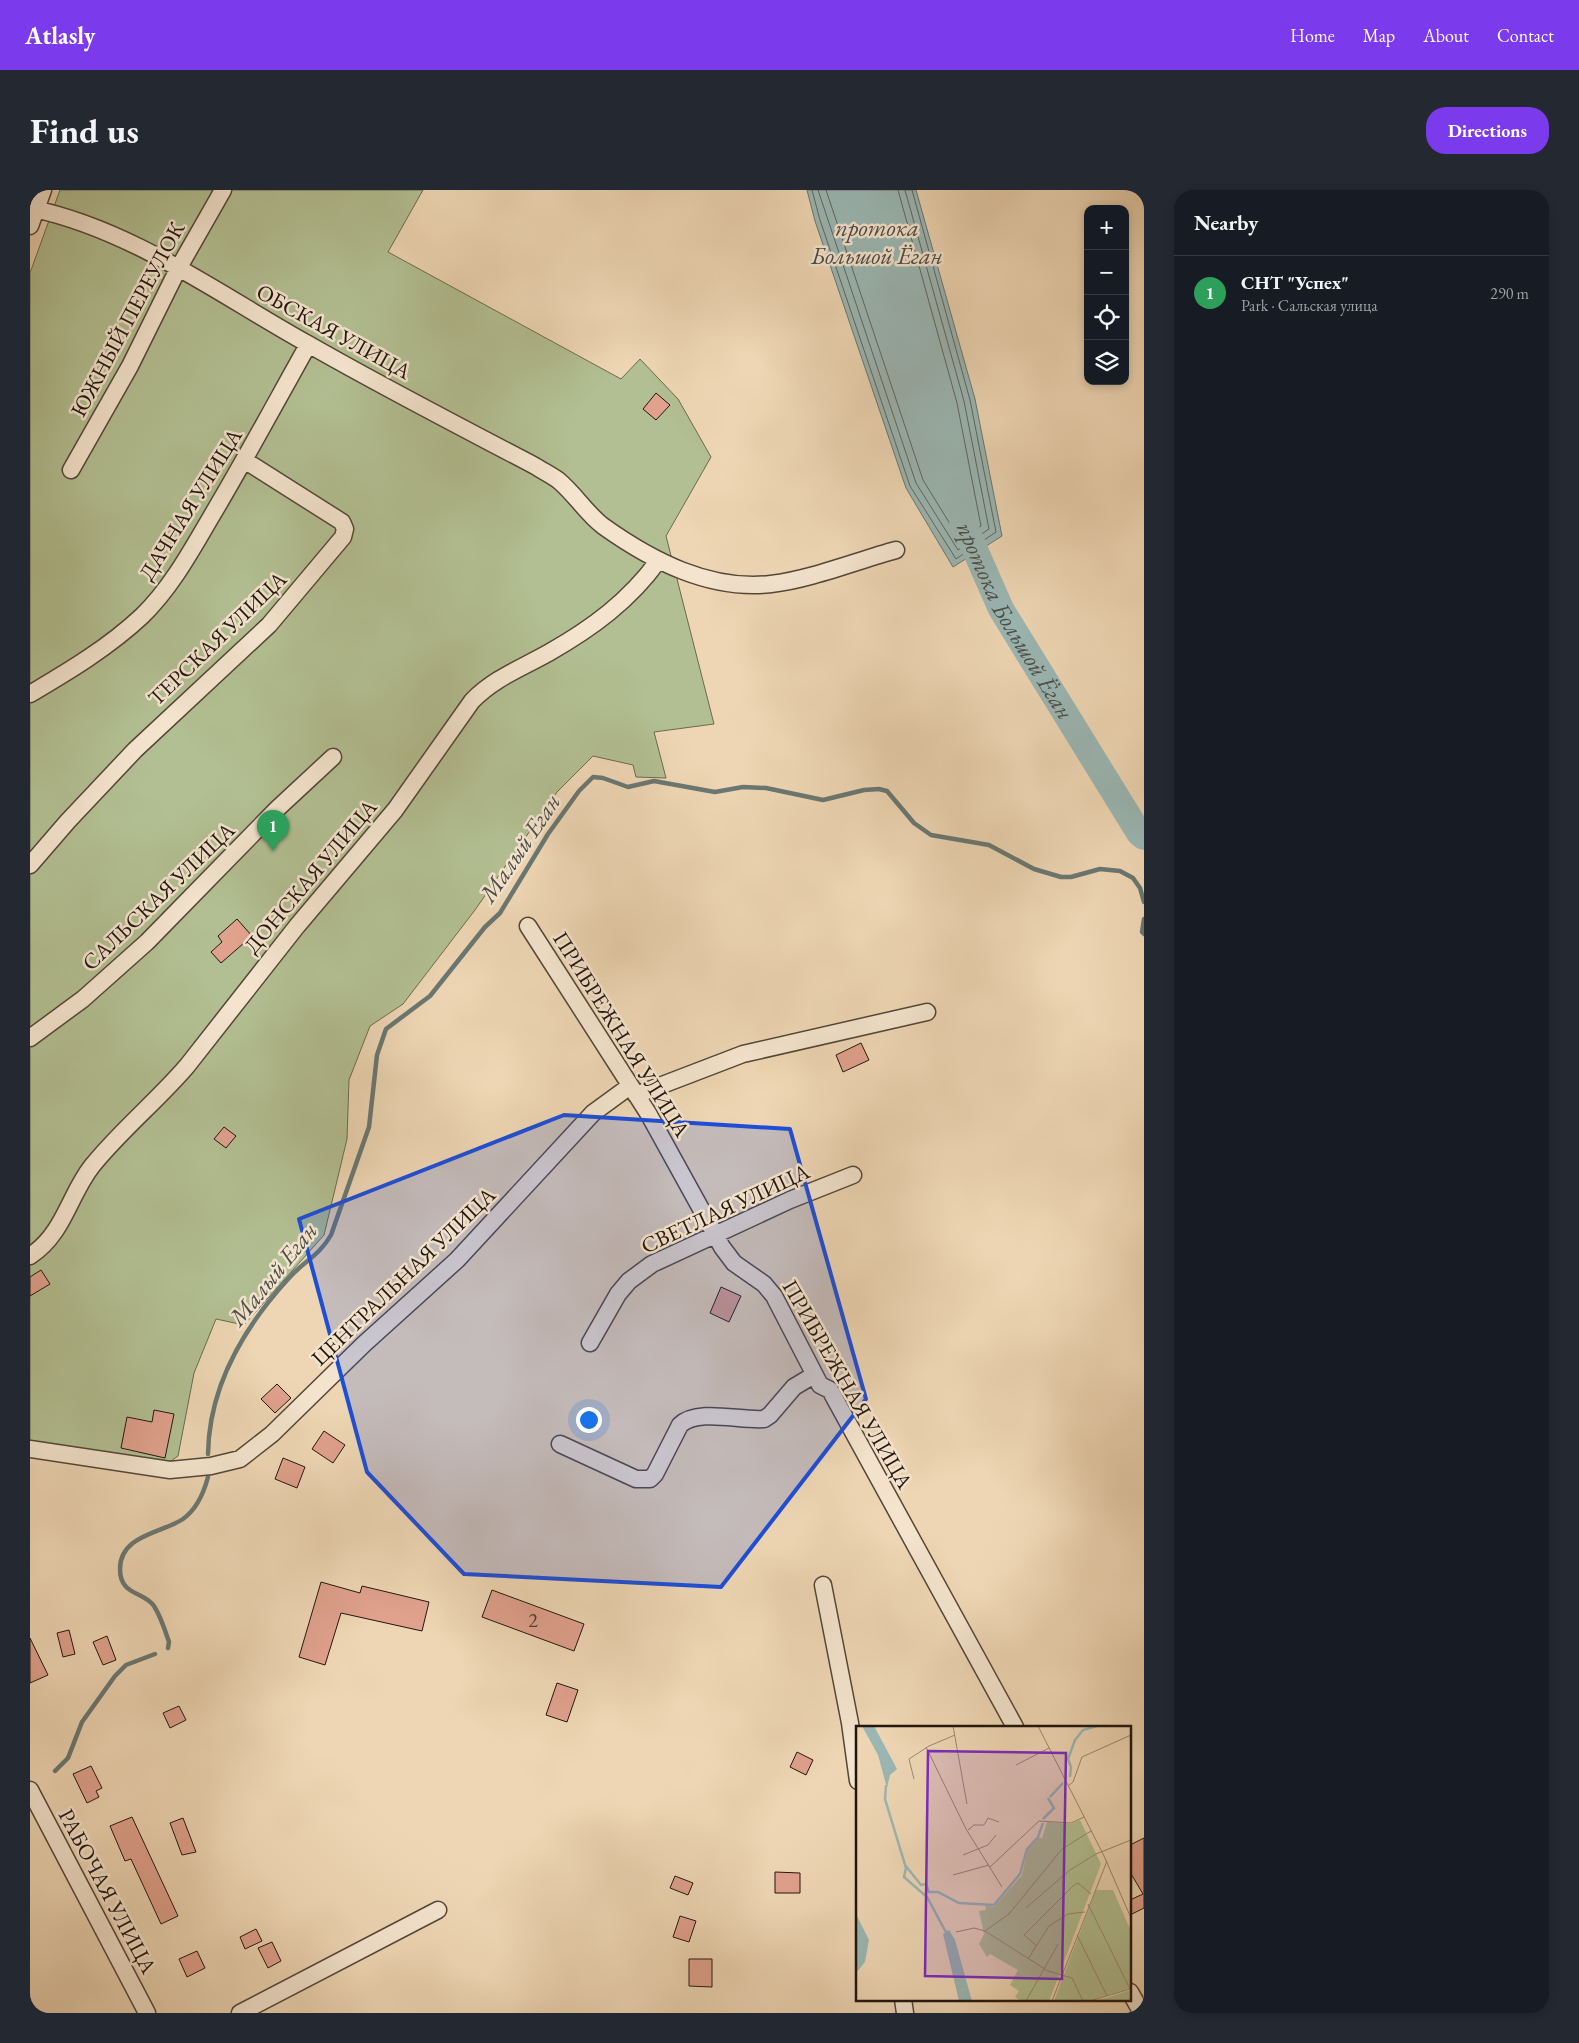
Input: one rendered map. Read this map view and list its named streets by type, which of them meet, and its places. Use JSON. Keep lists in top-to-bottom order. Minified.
{"streets":{"street":["ЮЖНЫЙ ПЕРЕУЛОК","ОБСКАЯ УЛИЦА","ДАЧНАЯ УЛИЦА","ТЕРСКАЯ УЛИЦА","ДОНСКАЯ УЛИЦА","САЛЬСКАЯ УЛИЦА","ПРИБРЕЖНАЯ УЛИЦА","СВЕТЛАЯ УЛИЦА","ЦЕНТРАЛЬНАЯ УЛИЦА","РАБОЧАЯ УЛИЦА"]},"crossings":[["ЮЖНЫЙ ПЕРЕУЛОК","ОБСКАЯ УЛИЦА"],["ОБСКАЯ УЛИЦА","ДАЧНАЯ УЛИЦА"],["ОБСКАЯ УЛИЦА","ДОНСКАЯ УЛИЦА"],["ДАЧНАЯ УЛИЦА","ТЕРСКАЯ УЛИЦА"],["ПРИБРЕЖНАЯ УЛИЦА","СВЕТЛАЯ УЛИЦА"],["ПРИБРЕЖНАЯ УЛИЦА","ЦЕНТРАЛЬНАЯ УЛИЦА"]],"water":["протока Большой Ёган","Малый Еган"],"house_numbers":["2"],"page":{"header":"Atlasly","nav":["Home","Map","About","Contact"],"buttons":"Directions","title":"Find us","heading":"Nearby","map_buttons":["+","−"],"list":[{"mark":"1","name":"СНТ \"Успех\"","note":"Park · Сальская улица","value":"290 m"}],"pins":"1"}}
